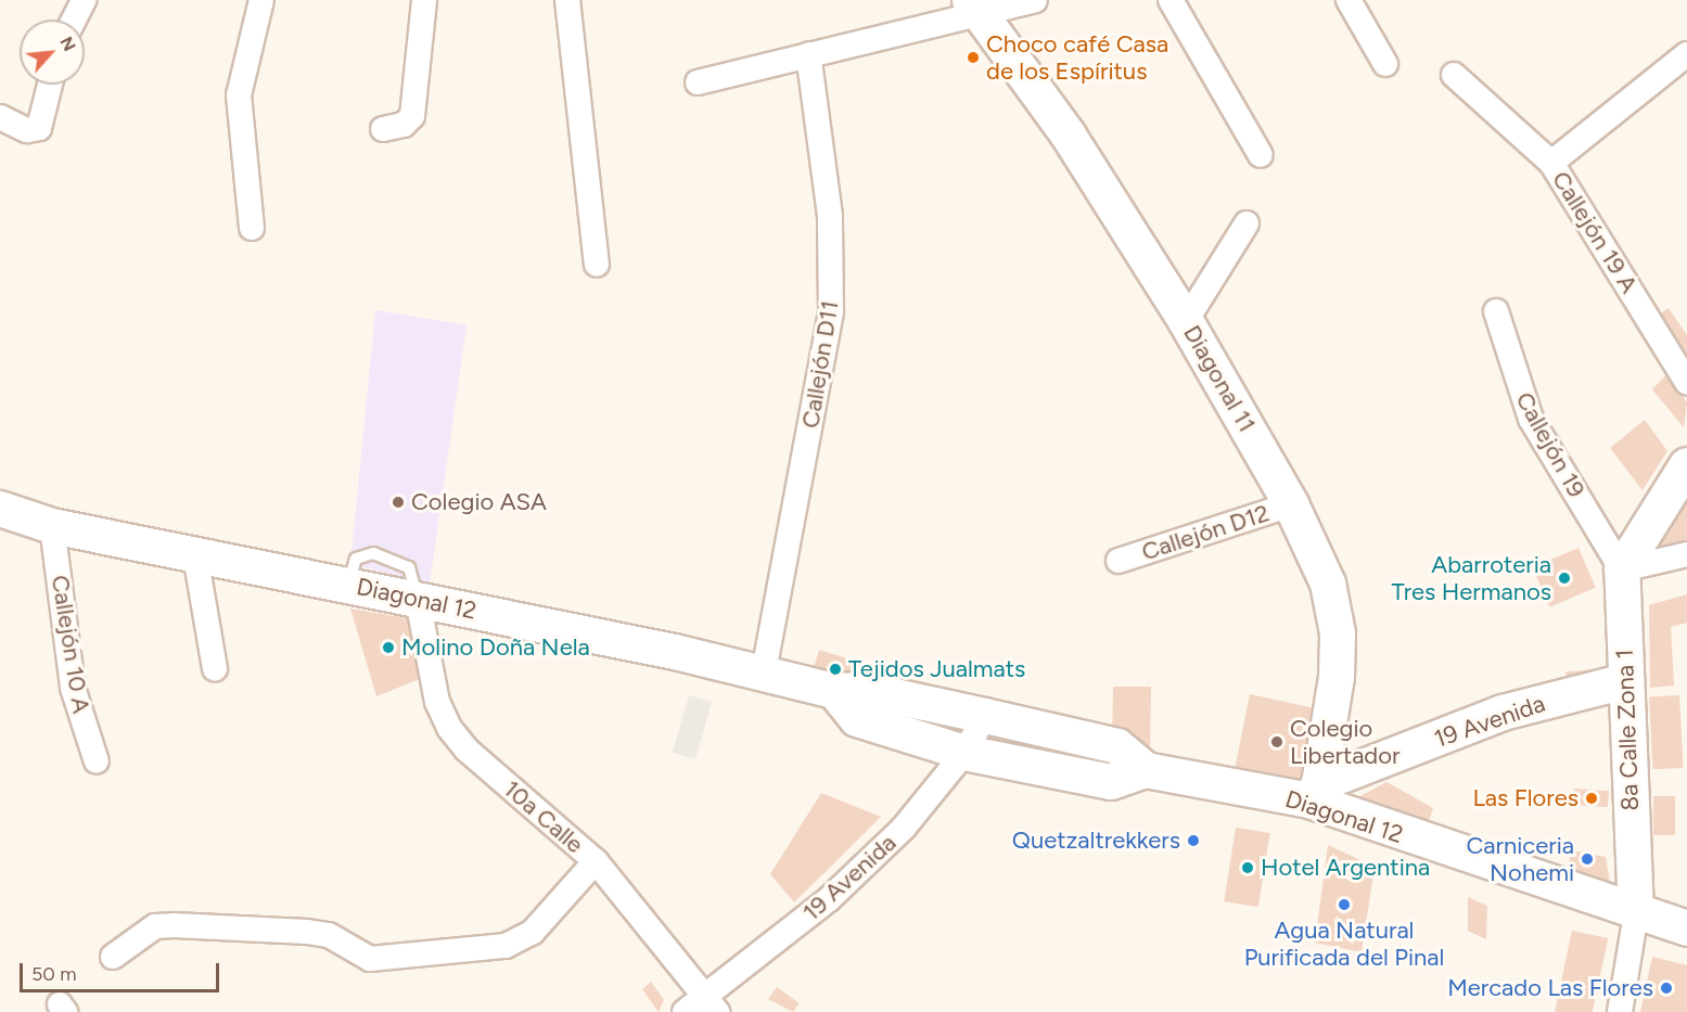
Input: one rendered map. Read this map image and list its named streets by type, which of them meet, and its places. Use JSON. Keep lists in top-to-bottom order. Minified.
{"streets":{"main road":["Diagonal 11","Diagonal 12","19 Avenida","8a Calle Zona 1"],"street":["Callejón 19 A","Callejón D11","Callejón 19","Callejón D12","Callejón 10 A","10a Calle"]},"crossings":[["Callejón D11","Diagonal 12"],["Diagonal 11","Callejón D12"],["Diagonal 11","Diagonal 12"],["Diagonal 11","19 Avenida"],["Callejón 19","8a Calle Zona 1"],["Diagonal 12","Callejón 10 A"],["Diagonal 12","19 Avenida"],["Diagonal 12","8a Calle Zona 1"],["Diagonal 12","10a Calle"],["19 Avenida","8a Calle Zona 1"],["19 Avenida","10a Calle"]],"places":["Choco café Casa de los Espíritus","Colegio ASA","Abarroteria Tres Hermanos","Molino Doña Nela","Tejidos Jualmats","Colegio Libertador","Las Flores","Quetzaltrekkers","Carniceria Nohemi","Hotel Argentina","Agua Natural Purificada del Pinal","Mercado Las Flores"],"scale_bar":"50 m","north":"top right"}
